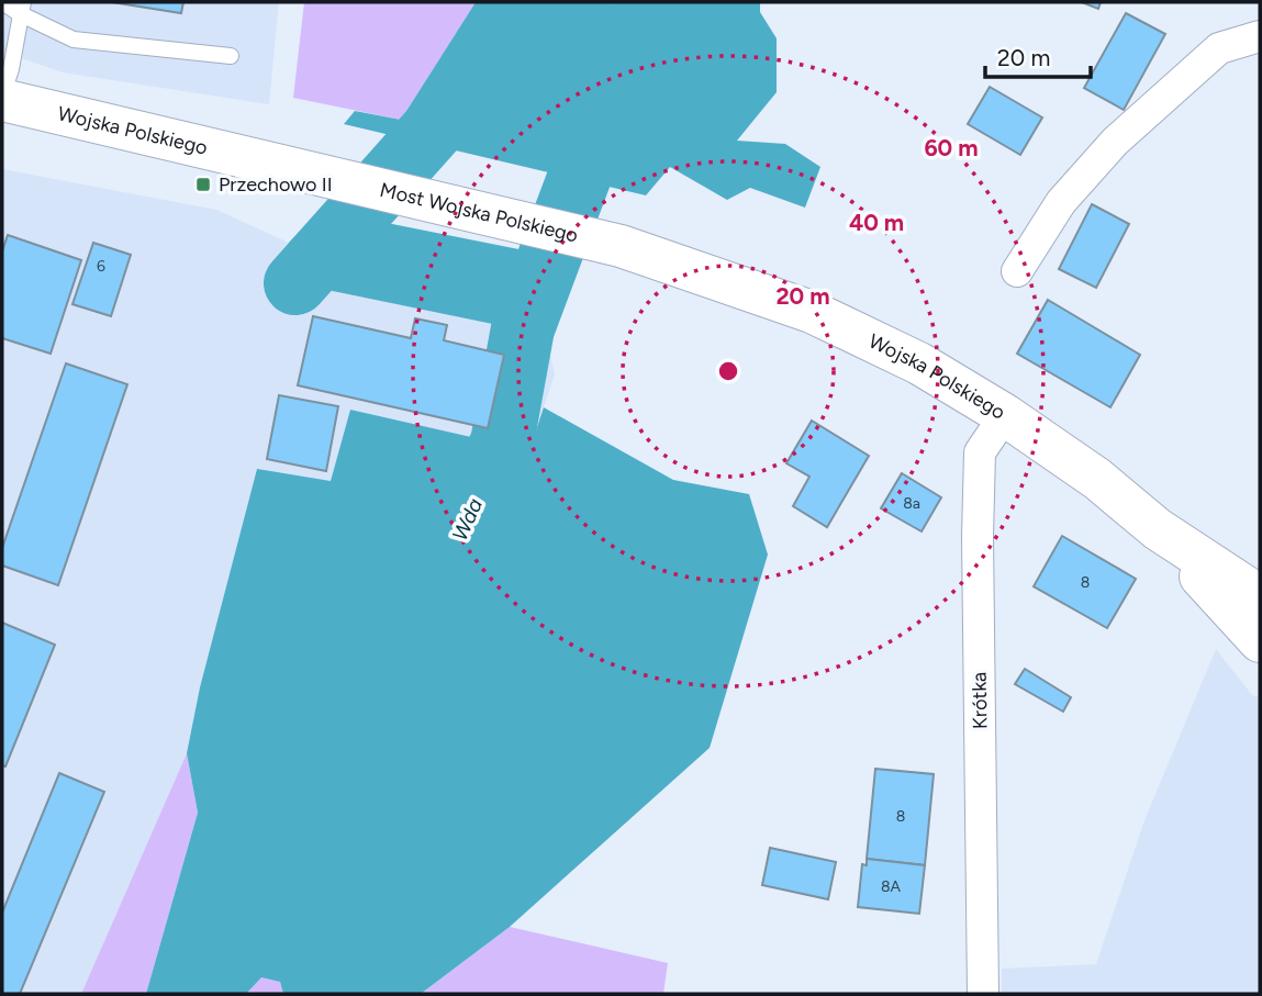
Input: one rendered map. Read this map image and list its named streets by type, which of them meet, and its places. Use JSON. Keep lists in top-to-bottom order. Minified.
{"streets":{"street":["Wojska Polskiego","Most Wojska Polskiego","Krótka"]},"crossings":[["Wojska Polskiego","Most Wojska Polskiego"],["Wojska Polskiego","Krótka"]],"water":["Wda"],"places":{"transit":["Przechowo II"]},"house_numbers":["6","8a","8","8","8A"],"scale_bar":"20 m","rings":["60 m","40 m","20 m"]}
